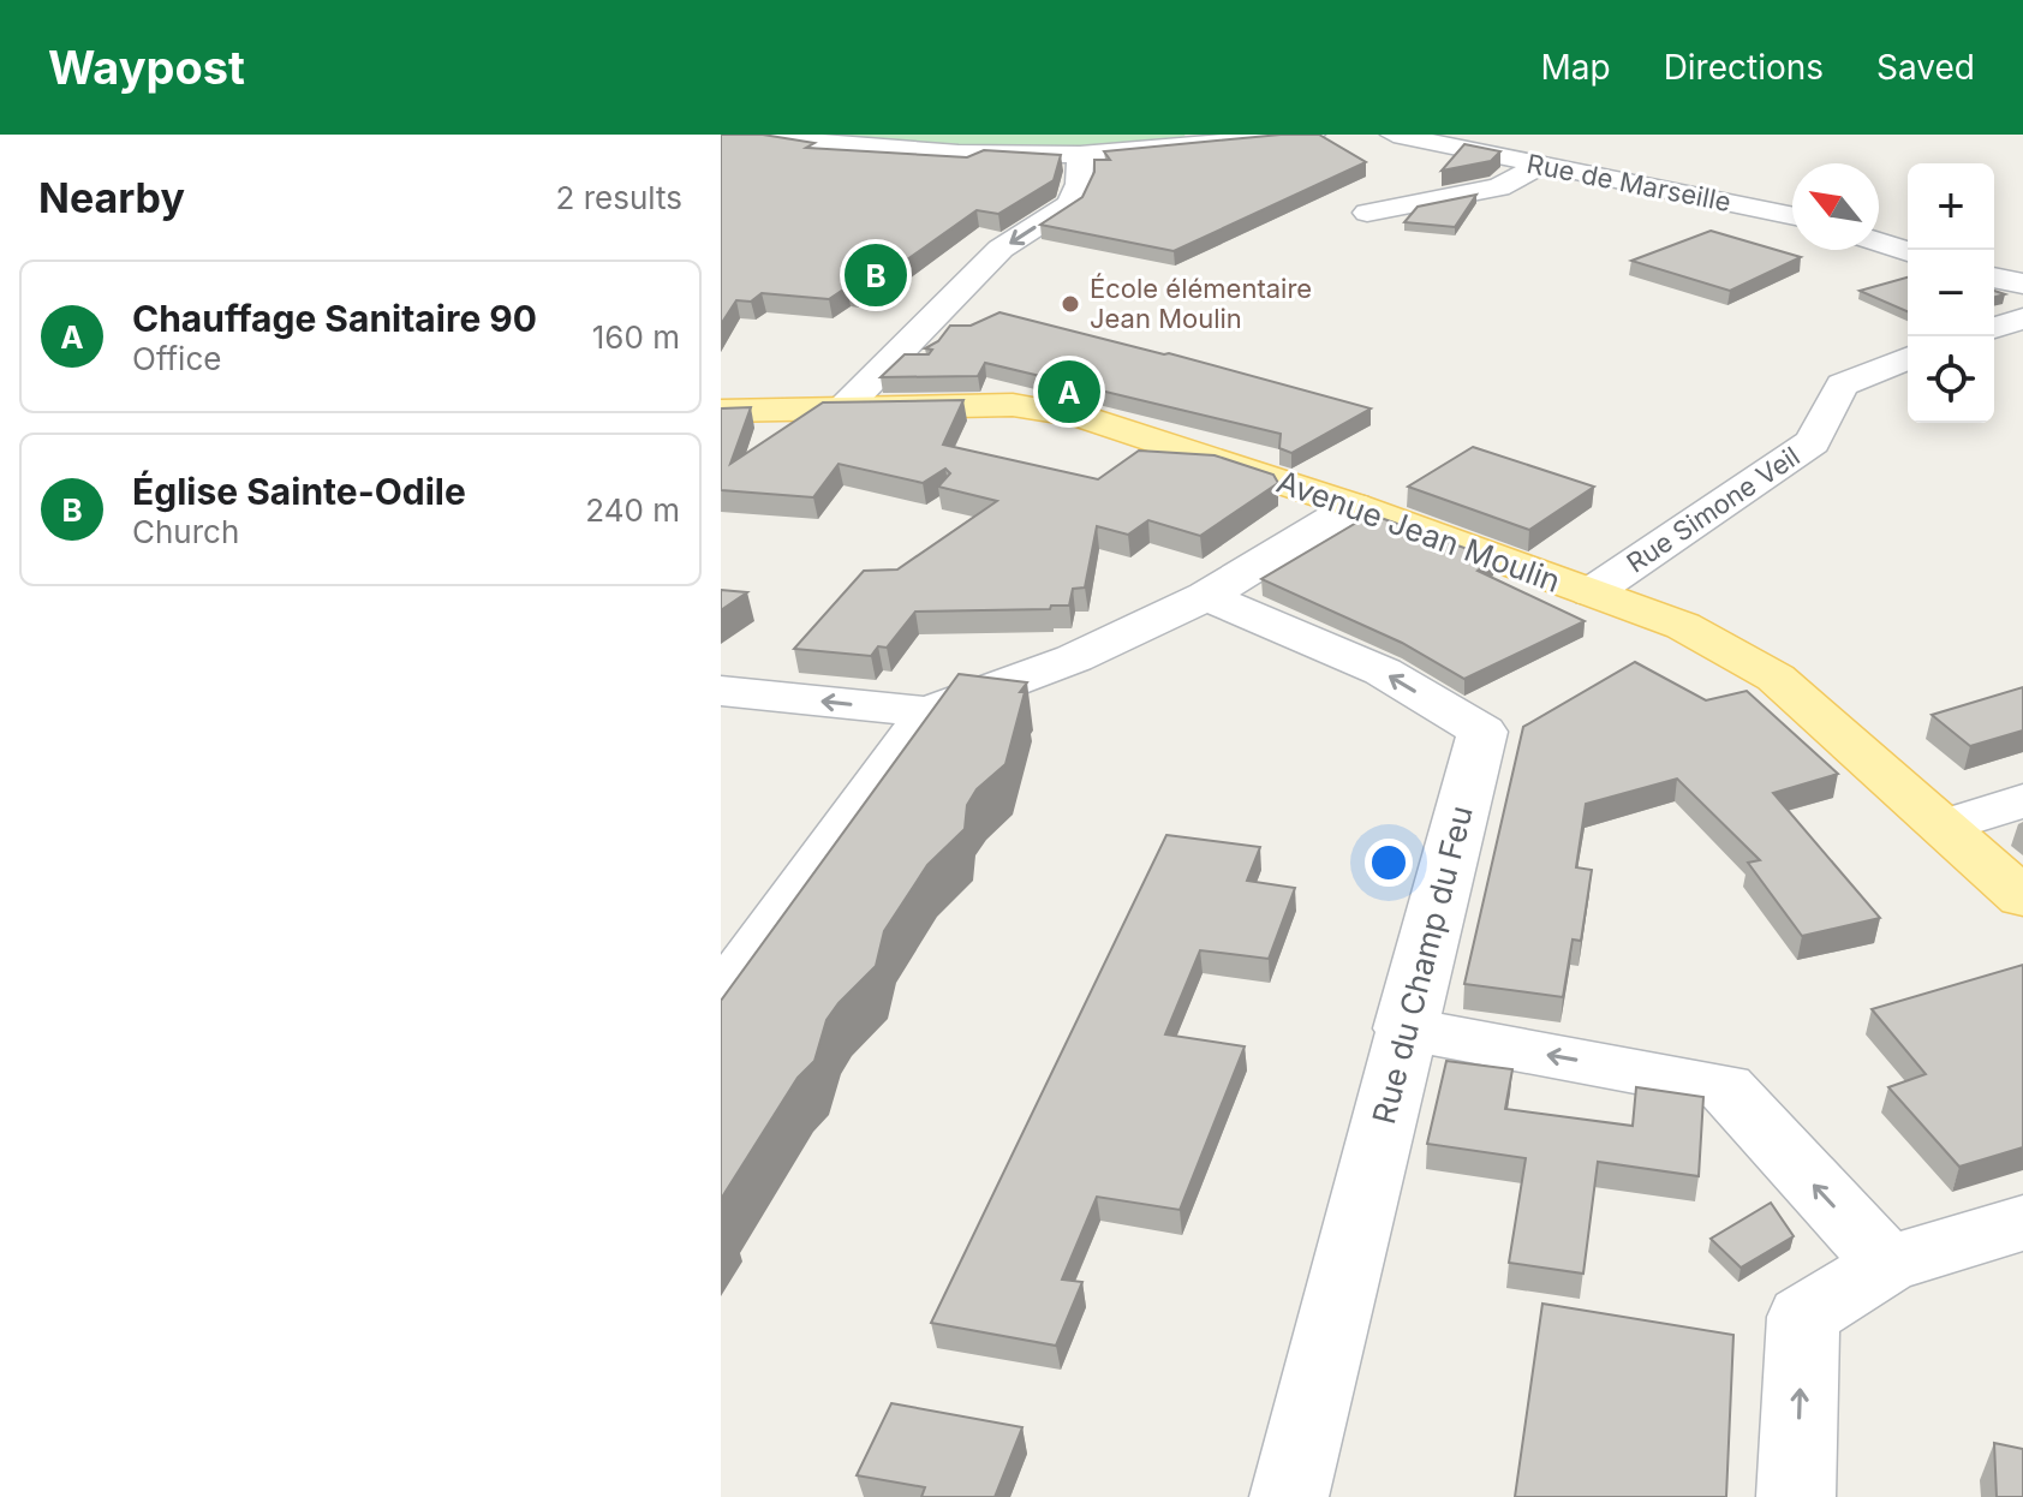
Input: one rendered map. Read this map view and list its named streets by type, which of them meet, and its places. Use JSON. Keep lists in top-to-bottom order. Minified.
{"streets":{"main road":["Avenue Jean Moulin"],"street":["Rue de Marseille","Rue Simone Veil","Rue du Champ du Feu"]},"crossings":[["Rue Simone Veil","Avenue Jean Moulin"]],"places":["École élémentaire Jean Moulin"],"north":"top left","page":{"header":"Waypost","nav":["Map","Directions","Saved"],"heading":["Nearby","2 results"],"map_buttons":["+","−"],"pins":["B","A"],"list":[{"mark":"A","name":"Chauffage Sanitaire 90","note":"Office","value":"160 m"},{"mark":"B","name":"Église Sainte-Odile","note":"Church","value":"240 m"}]}}
